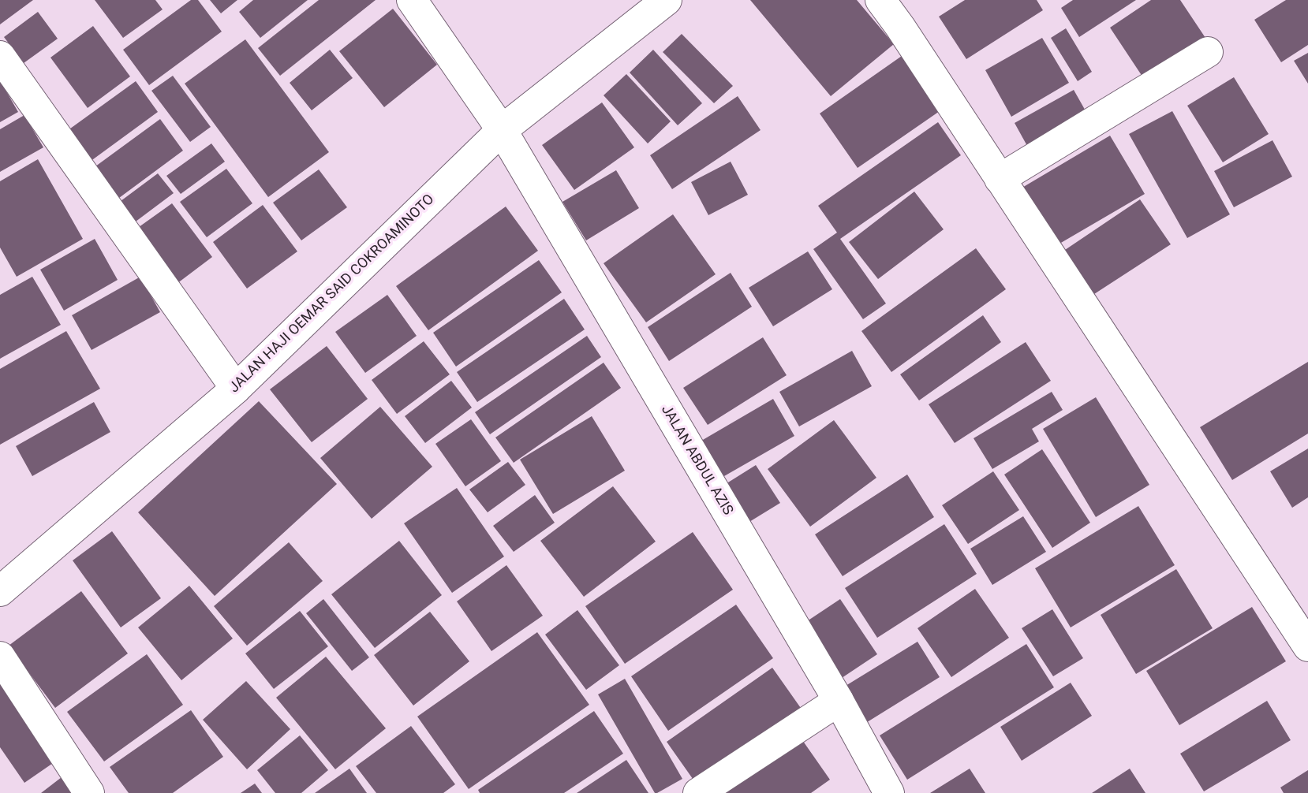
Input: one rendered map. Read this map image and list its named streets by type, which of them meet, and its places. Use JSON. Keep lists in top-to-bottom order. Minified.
{"streets":{"street":["JALAN HAJI OEMAR SAID COKROAMINOTO","JALAN ABDUL AZIS"]},"crossings":[["JALAN HAJI OEMAR SAID COKROAMINOTO","JALAN ABDUL AZIS"]]}
